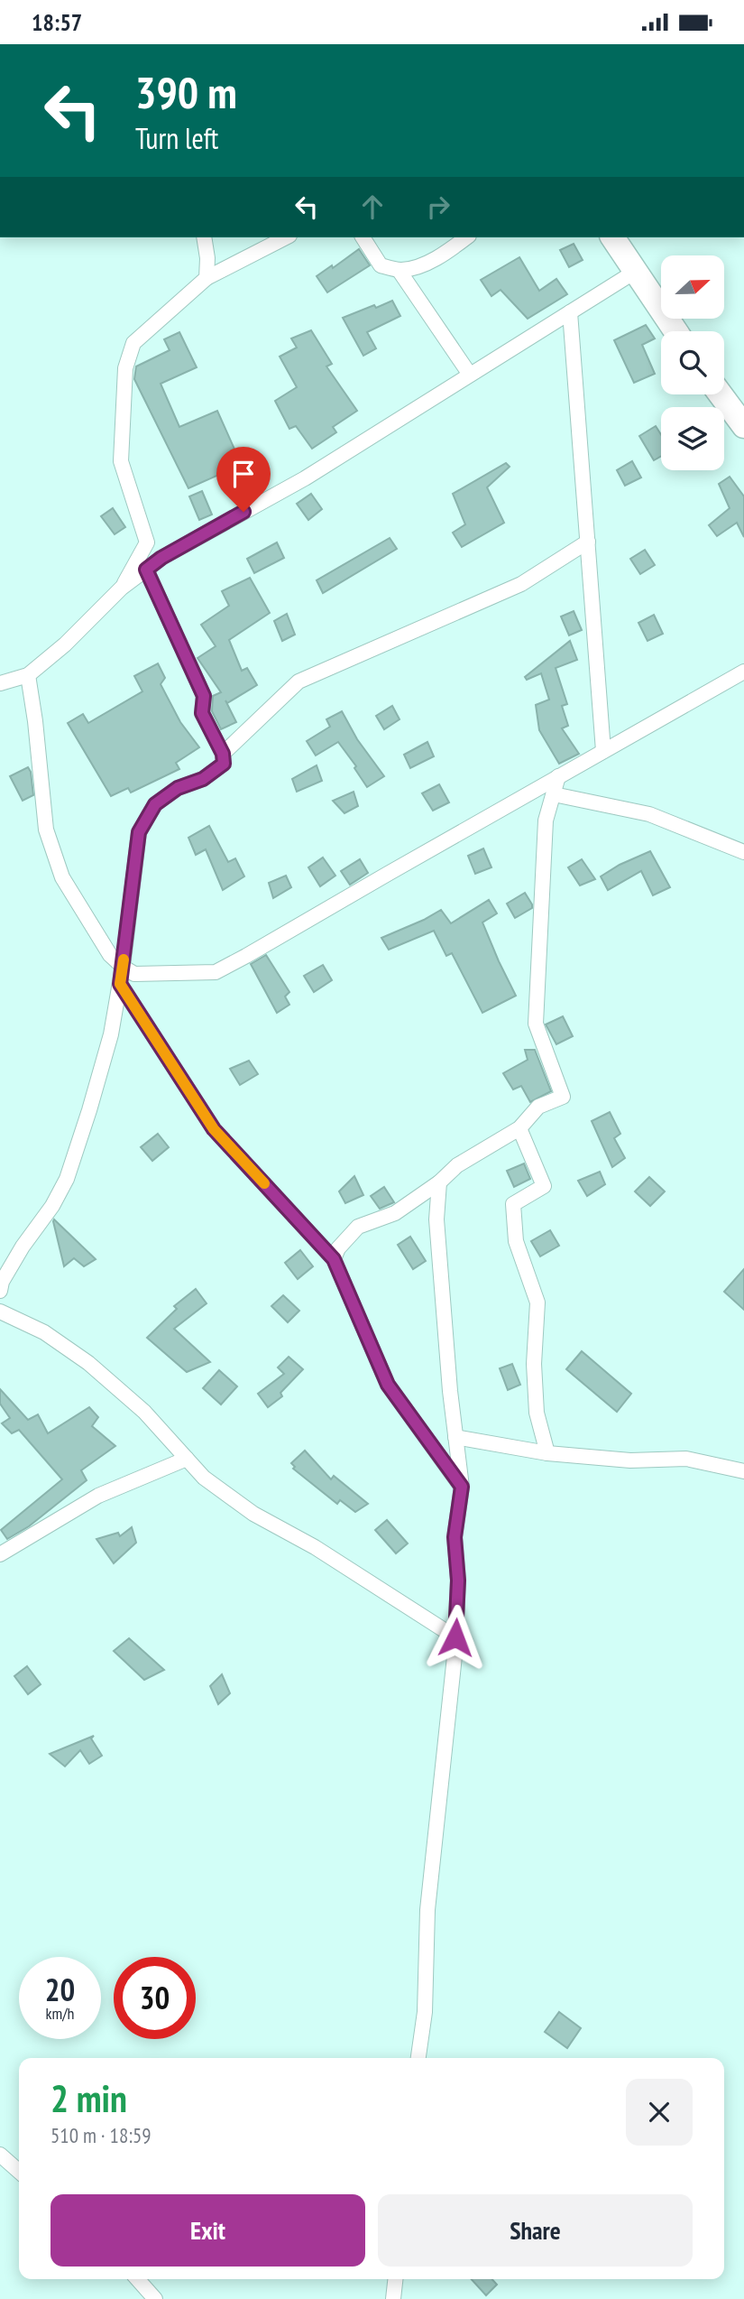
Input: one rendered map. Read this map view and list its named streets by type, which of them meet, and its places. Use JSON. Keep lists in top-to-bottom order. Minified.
{"north":"right","page":{"status":"18:57","turn":["390 m","Turn left"],"speed":"20 km/h","limit":"30","heading":["2 min","510 m · 18:59"],"buttons":["Exit","Share"]}}
